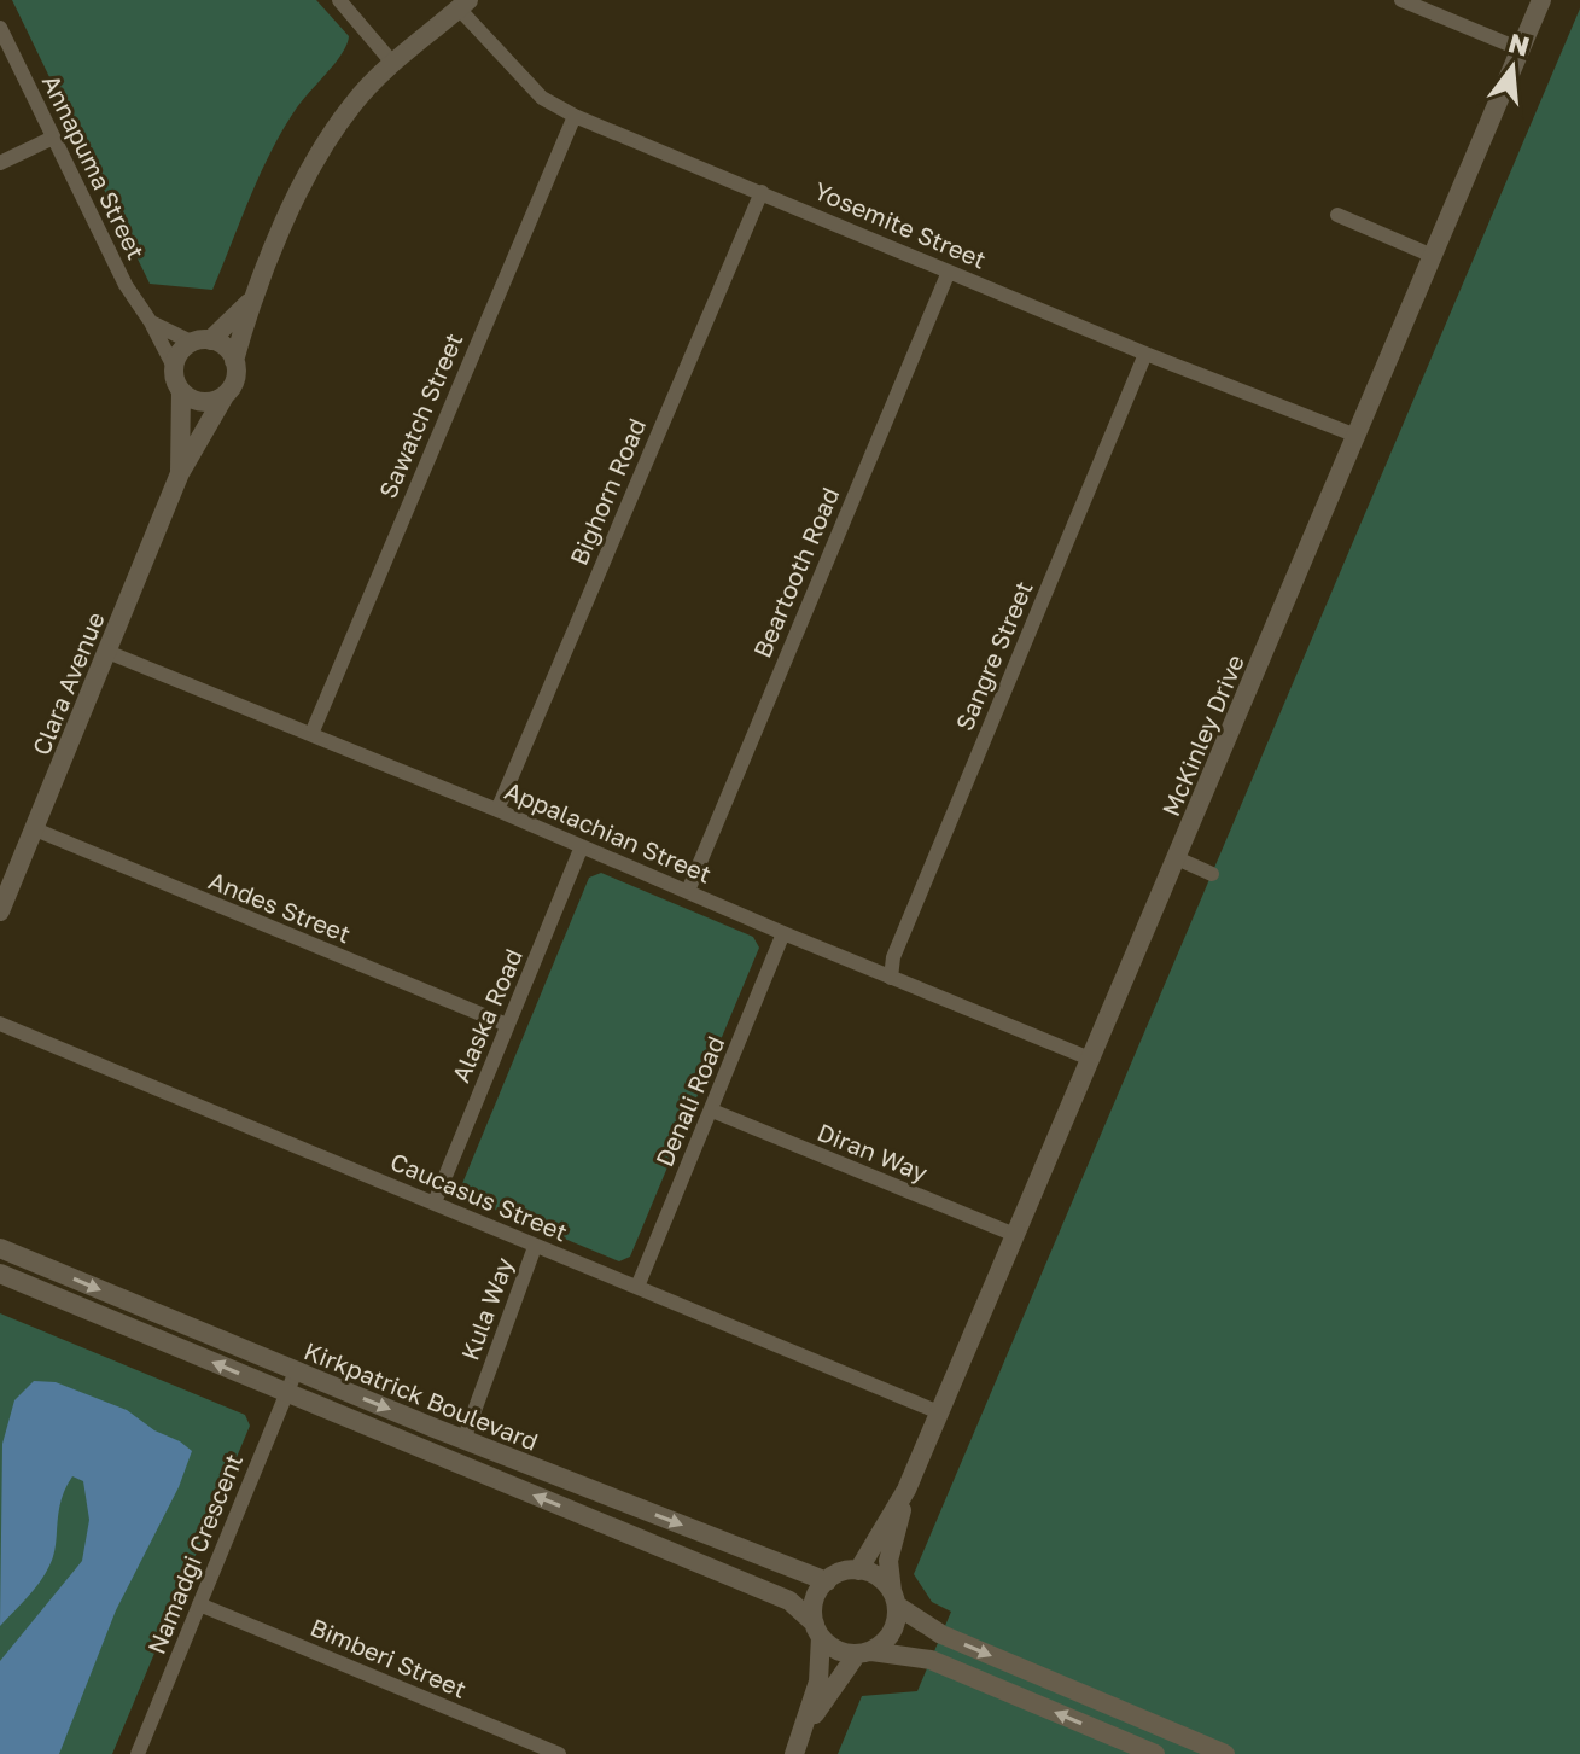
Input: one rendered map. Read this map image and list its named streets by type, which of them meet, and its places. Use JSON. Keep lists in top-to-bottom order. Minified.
{"streets":{"street":["Annapuma Street","Yosemite Street","Sawatch Street","Bighorn Road","Beartooth Road","Sangre Street","Clara Avenue","McKinley Drive","Appalachian Street","Andes Street","Alaska Road","Denali Road","Diran Way","Caucasus Street","Kula Way","Kirkpatrick Boulevard","Namadgi Crescent","Bimberi Street"]},"crossings":[["Annapuma Street","Clara Avenue"],["Yosemite Street","Sawatch Street"],["Yosemite Street","Bighorn Road"],["Yosemite Street","Beartooth Road"],["Yosemite Street","Sangre Street"],["Yosemite Street","McKinley Drive"],["Sawatch Street","Appalachian Street"],["Bighorn Road","Appalachian Street"],["Beartooth Road","Appalachian Street"],["Sangre Street","Appalachian Street"],["Clara Avenue","Appalachian Street"],["Clara Avenue","Andes Street"],["McKinley Drive","Appalachian Street"],["McKinley Drive","Diran Way"],["McKinley Drive","Caucasus Street"],["McKinley Drive","Kirkpatrick Boulevard"],["Appalachian Street","Alaska Road"],["Appalachian Street","Denali Road"],["Andes Street","Alaska Road"],["Alaska Road","Caucasus Street"],["Denali Road","Diran Way"],["Denali Road","Caucasus Street"],["Caucasus Street","Kula Way"],["Kula Way","Kirkpatrick Boulevard"],["Kirkpatrick Boulevard","Namadgi Crescent"],["Namadgi Crescent","Bimberi Street"]],"north":"top"}
